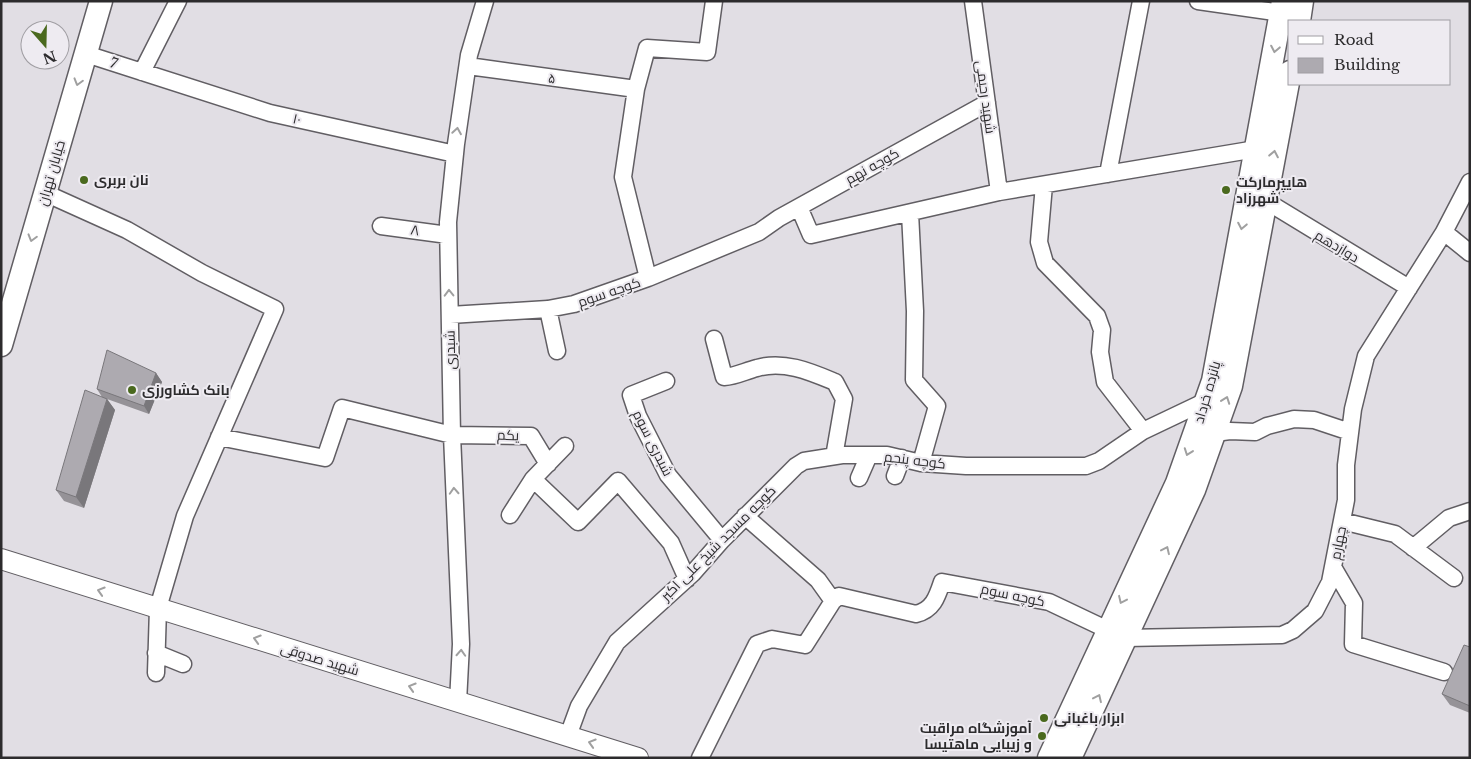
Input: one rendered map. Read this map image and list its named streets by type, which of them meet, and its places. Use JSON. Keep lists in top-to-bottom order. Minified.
{"streets":{"main road":["خیابان تهران","پانزده خرداد"],"street":["7","۵","شهید رحیمی","۱۰","کوچه نهم","۸","دوازدهم","کوچه سوم","شبدری","یکم","شبدری سوم","کوچه پنجم","کوچه مسجد شیخ علی اکبر","چهارم","شهید صدوقی"]},"crossings":[["7","۱۰"],["7","خیابان تهران"],["۵","شبدری"],["شهید رحیمی","کوچه نهم"],["۱۰","شبدری"],["کوچه نهم","کوچه سوم"],["۸","شبدری"],["دوازدهم","پانزده خرداد"],["دوازدهم","چهارم"],["کوچه سوم","شبدری"],["کوچه سوم","پانزده خرداد"],["کوچه سوم","چهارم"],["شبدری","یکم"],["شبدری","شهید صدوقی"],["پانزده خرداد","کوچه پنجم"],["پانزده خرداد","چهارم"],["شبدری سوم","کوچه مسجد شیخ علی اکبر"],["کوچه پنجم","کوچه مسجد شیخ علی اکبر"],["کوچه مسجد شیخ علی اکبر","شهید صدوقی"]],"one_way":["خیابان تهران","شبدری","شهید صدوقی"],"places":["نان بربری","هایپرمارکت شهرزاد","بانک کشاورزی","ابزار باغبانی","آموزشگاه مراقبت و زیبایی ماهتیسا"],"legend":["Road","Building"],"north":"bottom"}
